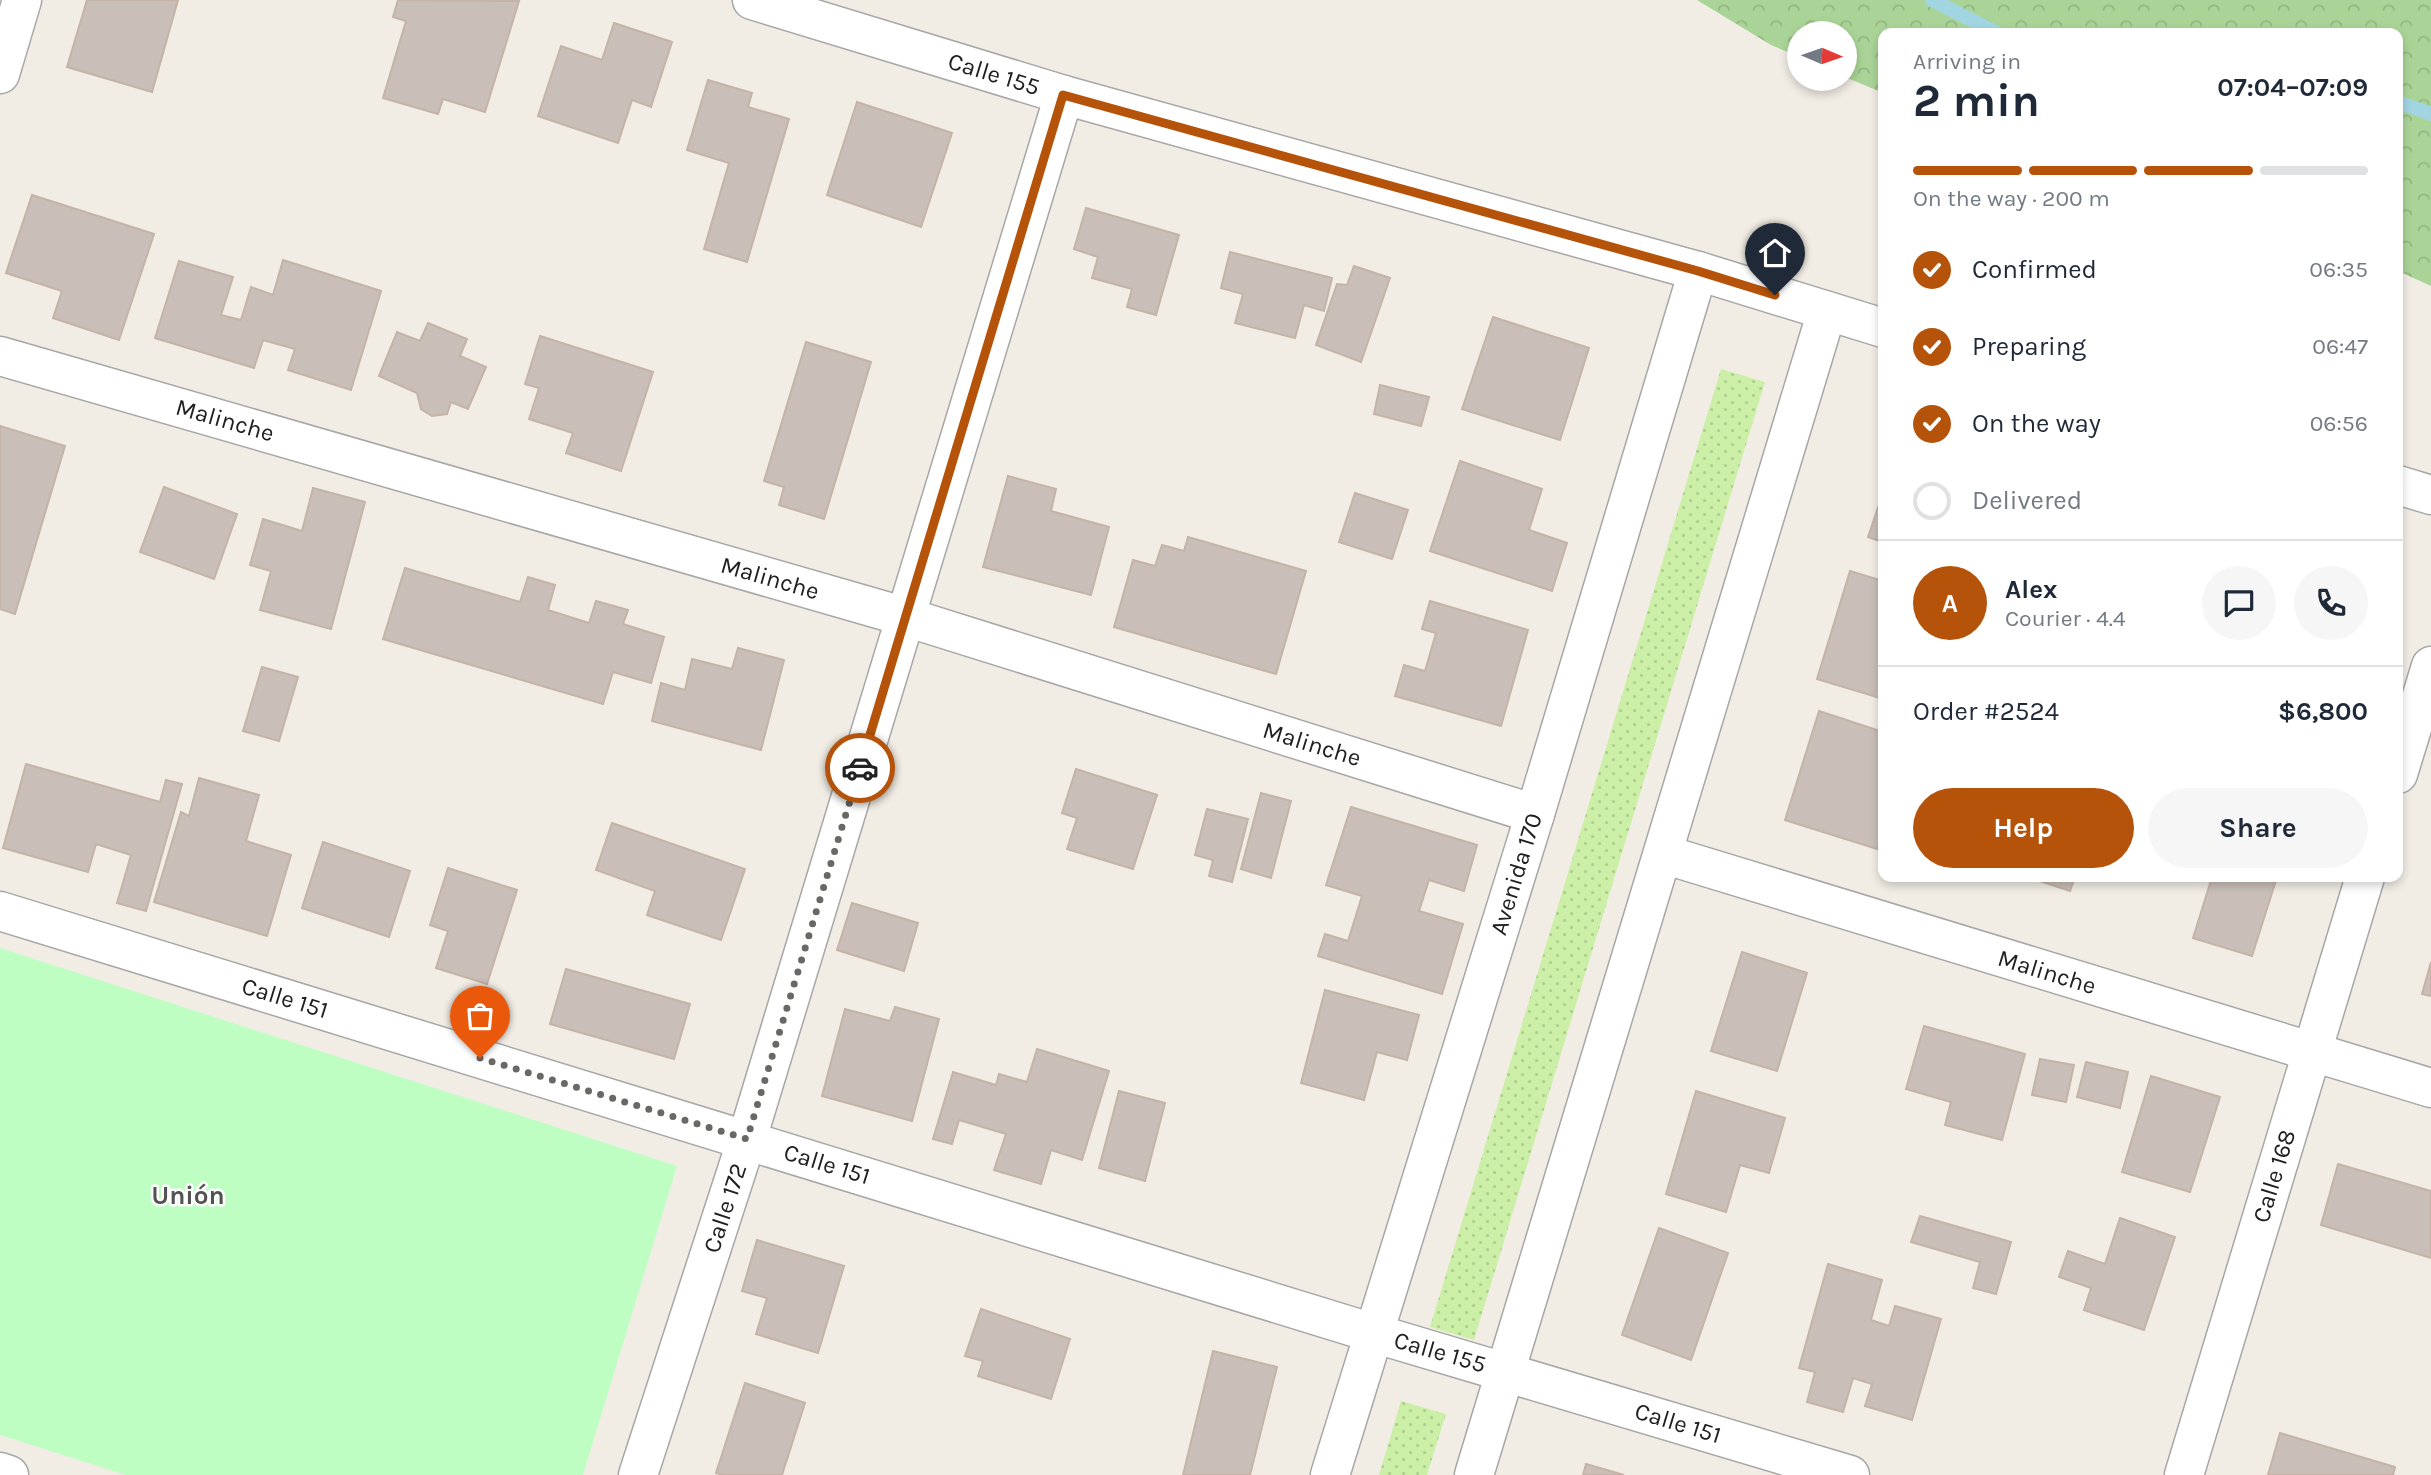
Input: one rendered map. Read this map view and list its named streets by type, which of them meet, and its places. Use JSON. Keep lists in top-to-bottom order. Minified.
{"streets":{"street":["Calle 155","Malinche","Avenida 170","Calle 151","Calle 168","Calle 172"]},"crossings":[["Calle 155","Avenida 170"],["Calle 155","Calle 151"],["Calle 155","Calle 172"],["Malinche","Avenida 170"],["Malinche","Calle 168"],["Malinche","Calle 172"],["Avenida 170","Calle 151"],["Calle 151","Calle 172"]],"districts":["Unión"],"north":"right","page":{"heading":["2 min","Arriving in","07:04–07:09"],"panel":["Alex","Courier · 4.4","Order #2524","$6,800"],"bar":"On the way · 200 m","list":[["Confirmed","06:35"],["Preparing","06:47"],["On the way","06:56"],"Delivered"],"round":"A","buttons":["Help","Share"]}}
